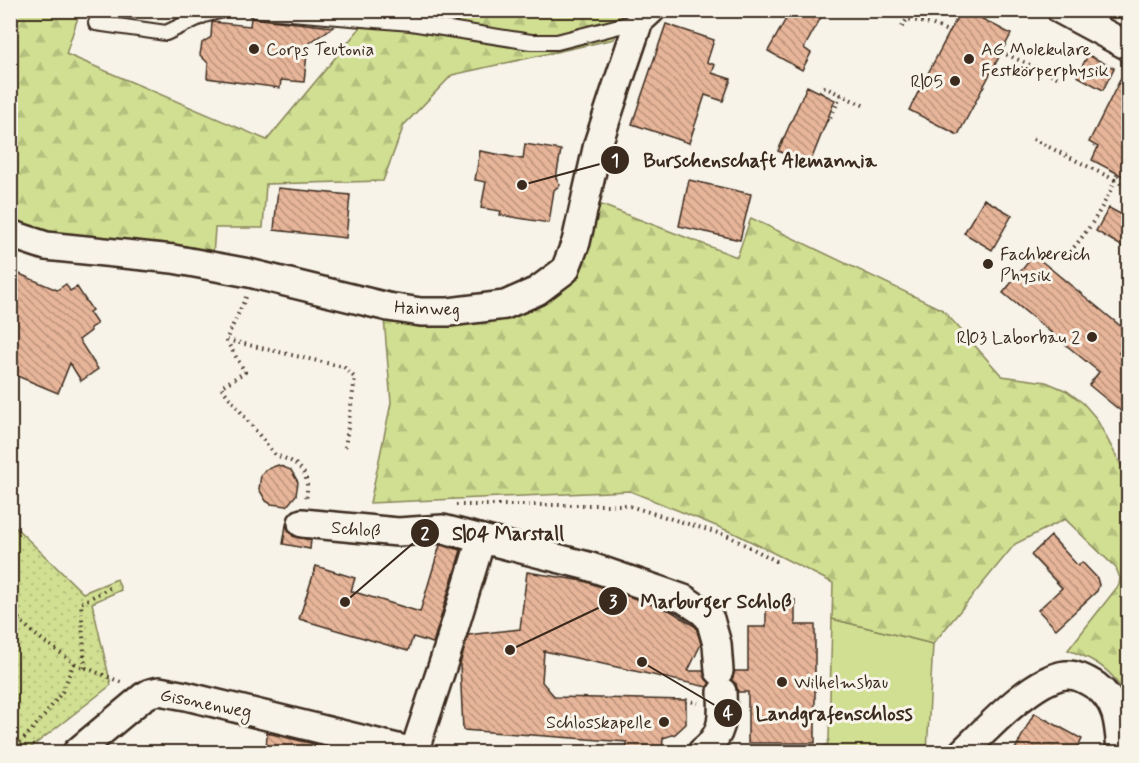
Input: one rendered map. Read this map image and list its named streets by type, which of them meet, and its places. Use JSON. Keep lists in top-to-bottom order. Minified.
{"streets":{"street":["Hainweg","Schloß","Gisonenweg"]},"places":["Corps Teutonia","AG Molekulare Festkörperphysik","R|05","Burschenschaft Alemannia","Fachbereich Physik","R|03 Laborbau 2","S|04 Marstall","Marburger Schloß","Landgrafenschloss","Wilhelmsbau","Schlosskapelle"]}
